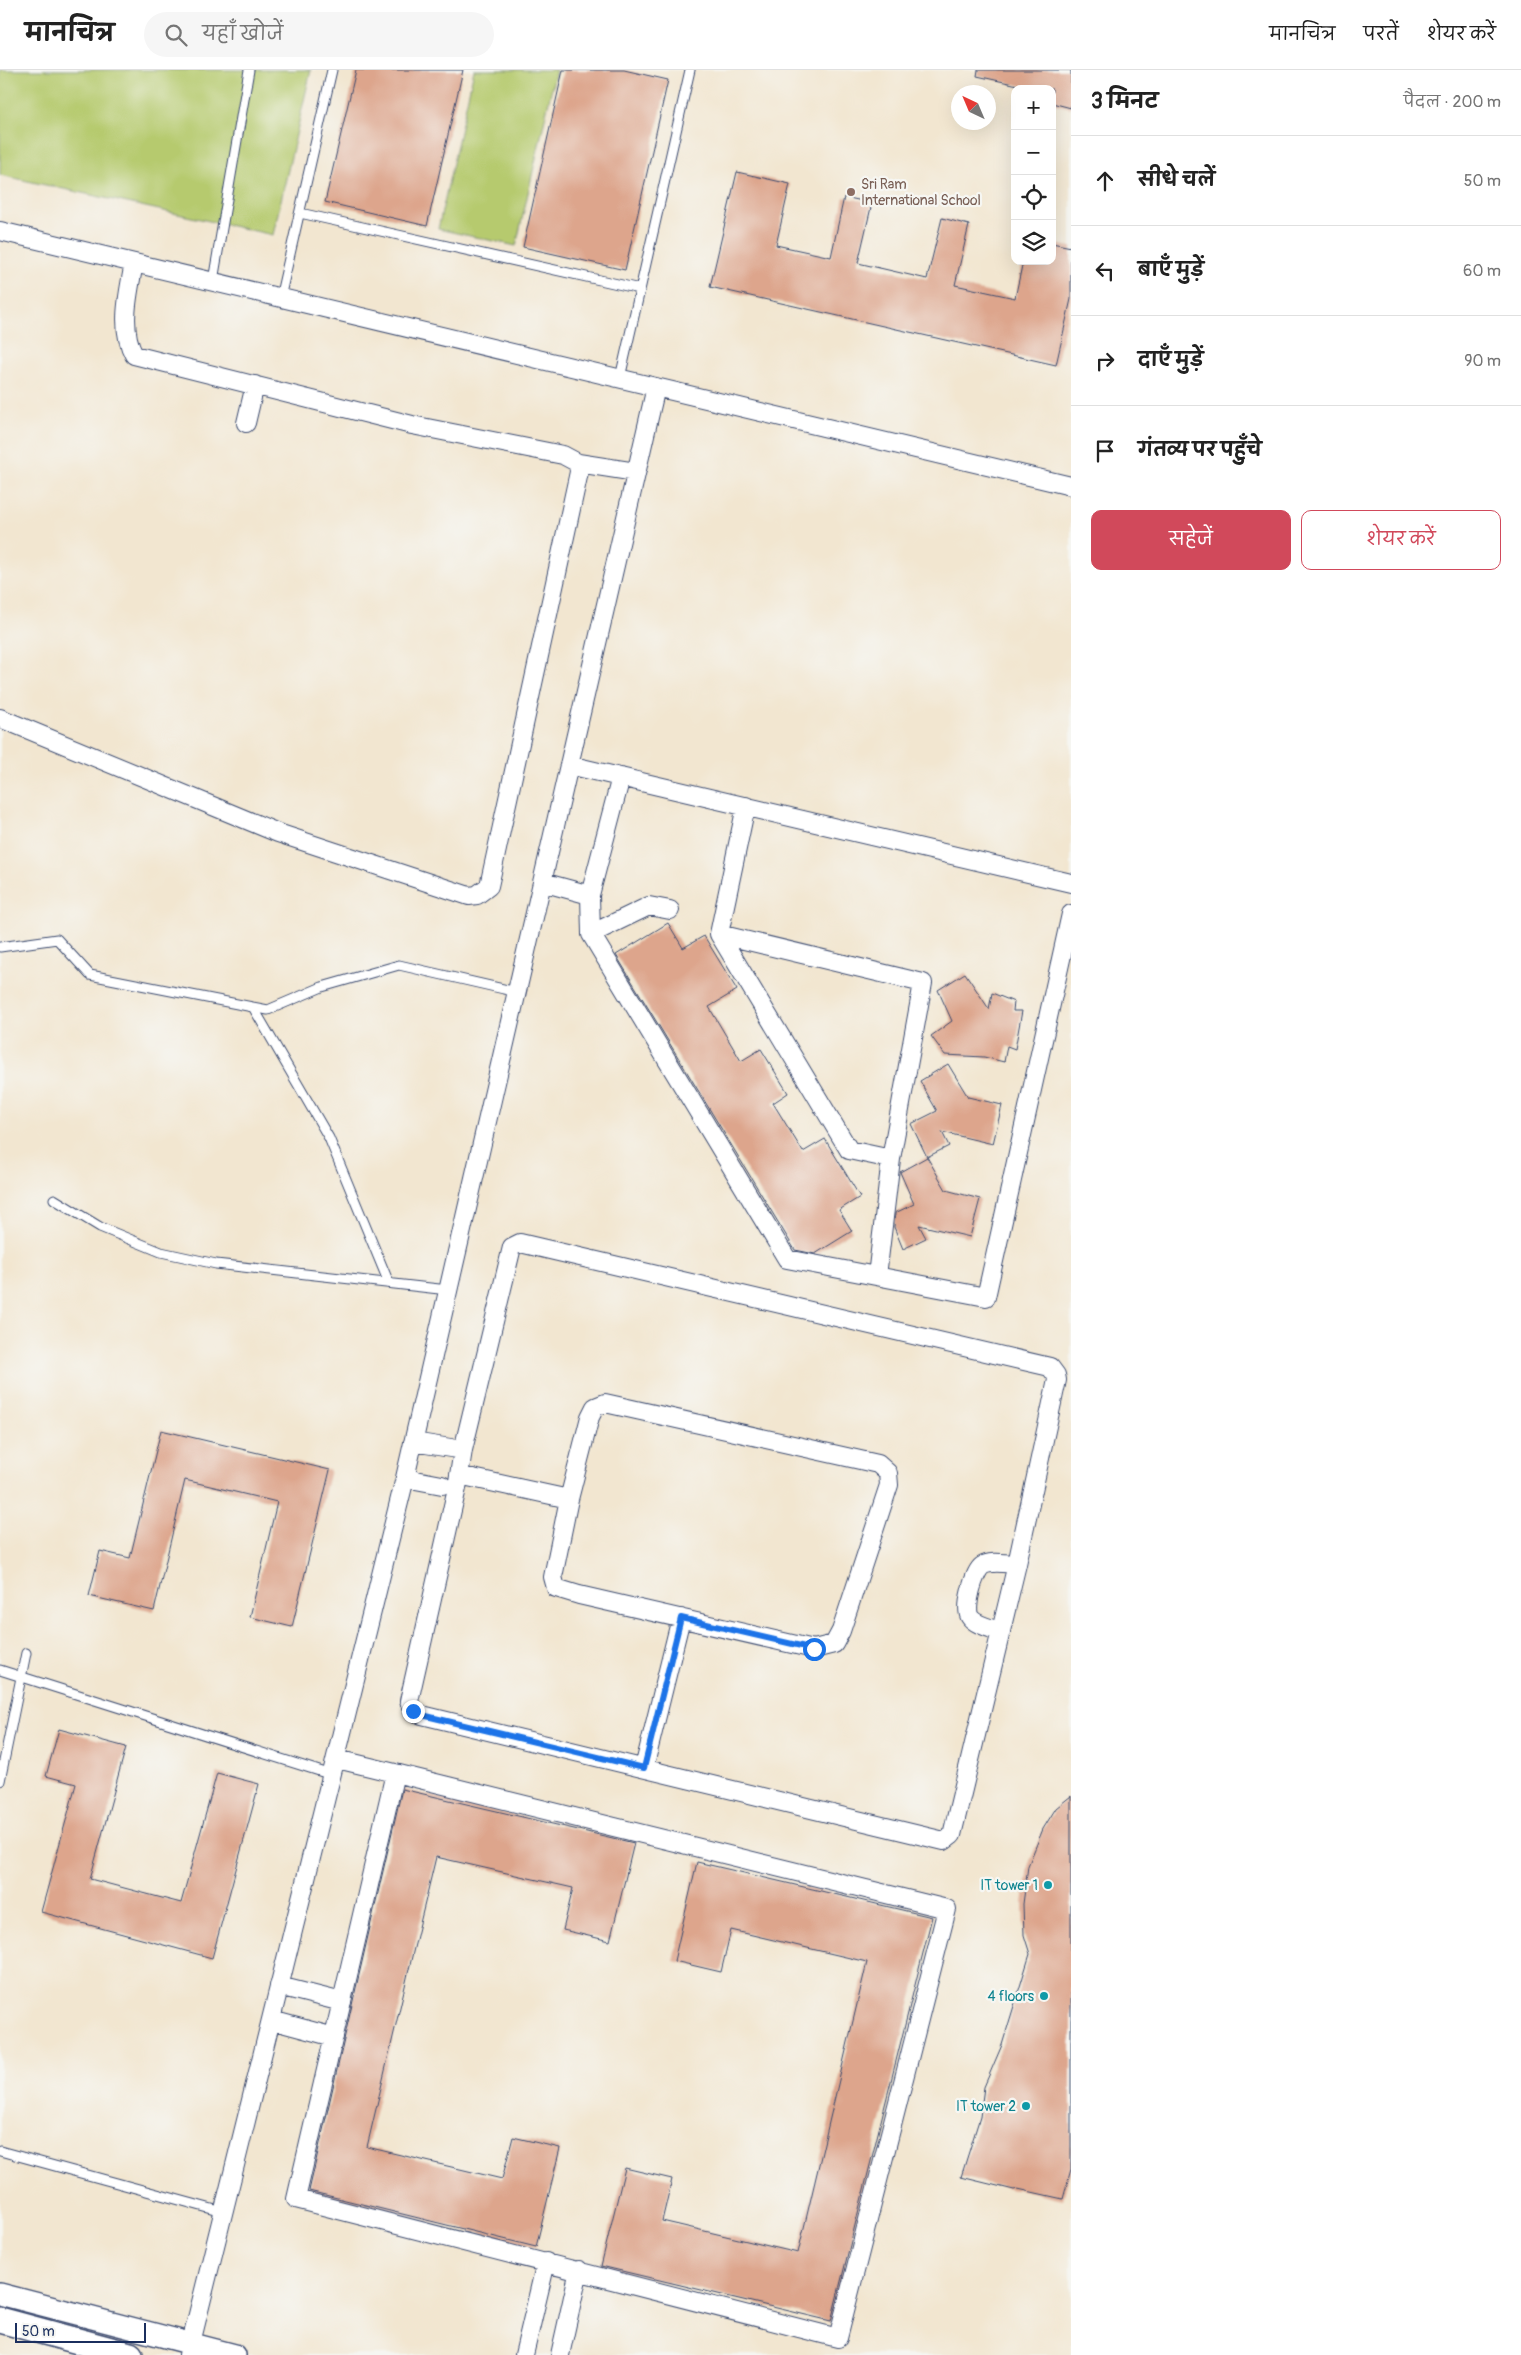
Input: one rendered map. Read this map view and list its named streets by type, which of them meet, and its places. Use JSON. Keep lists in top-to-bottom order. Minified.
{"places":["Sri Ram International School","IT tower 1","4 floors","IT tower 2"],"scale_bar":"50 m","north":"top left","page":{"header":"मानचित्र","search":"यहाँ खोजें","nav":["मानचित्र","परतें","शेयर करें"],"heading":["3 मिनट","पैदल · 200 m"],"map_buttons":["+","−"],"list":[["सीधे चलें","50 m"],["बाएँ मुड़ें","60 m"],["दाएँ मुड़ें","90 m"],"गंतव्य पर पहुँचे"],"buttons":["सहेजें","शेयर करें"],"scale":"50 m"}}
